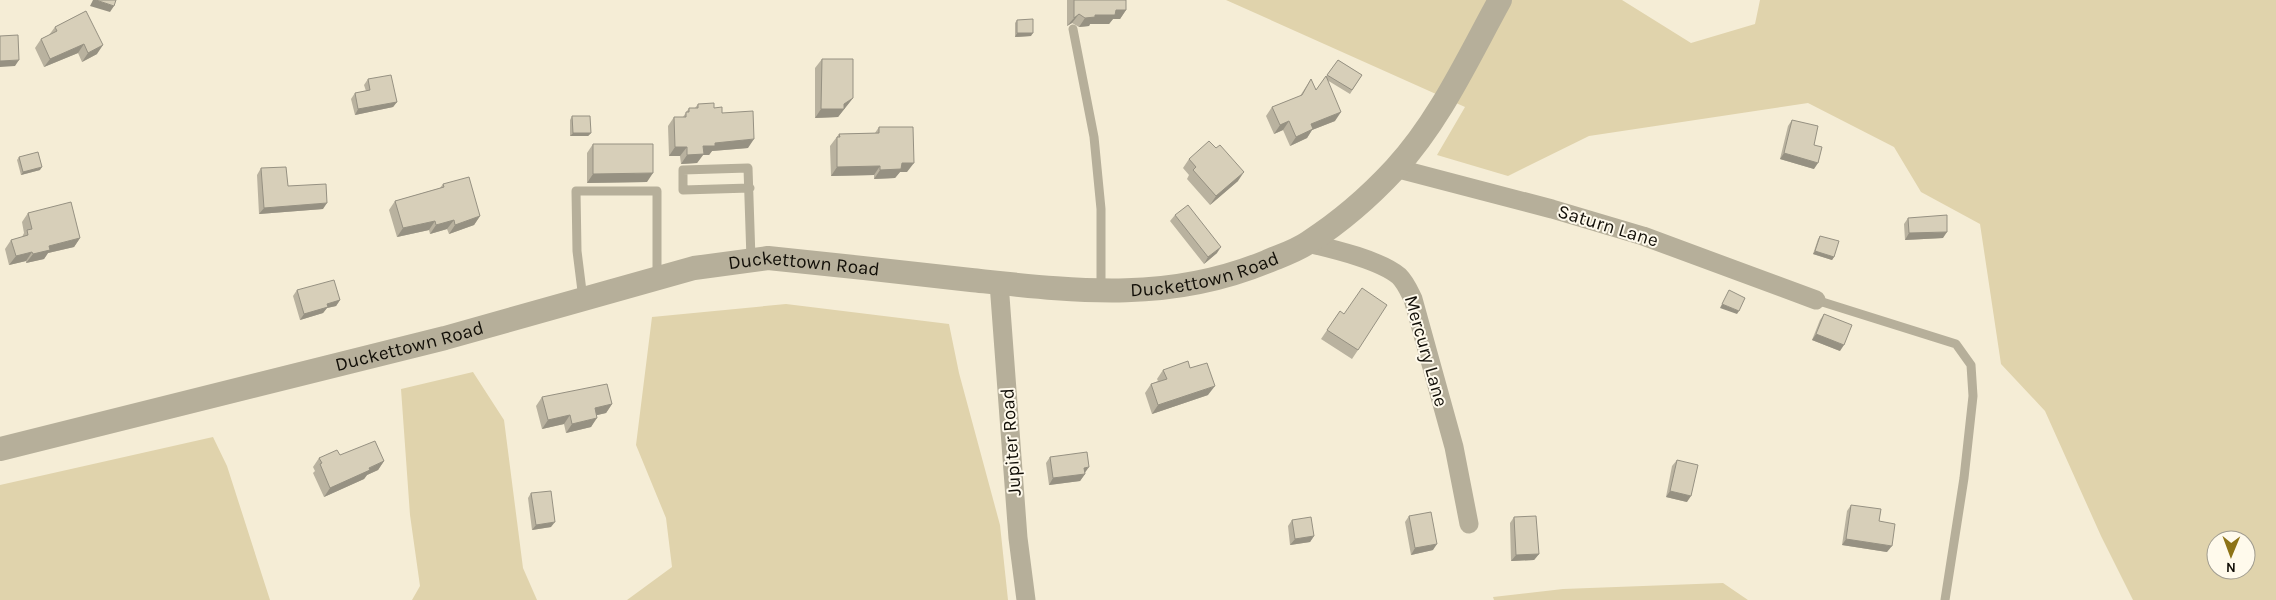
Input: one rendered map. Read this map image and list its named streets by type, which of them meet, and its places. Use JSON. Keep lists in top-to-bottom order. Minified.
{"streets":{"street":["Saturn Lane","Duckettown Road","Mercury Lane","Jupiter Road"]},"crossings":[["Saturn Lane","Duckettown Road"],["Duckettown Road","Mercury Lane"],["Duckettown Road","Jupiter Road"]],"north":"bottom"}
